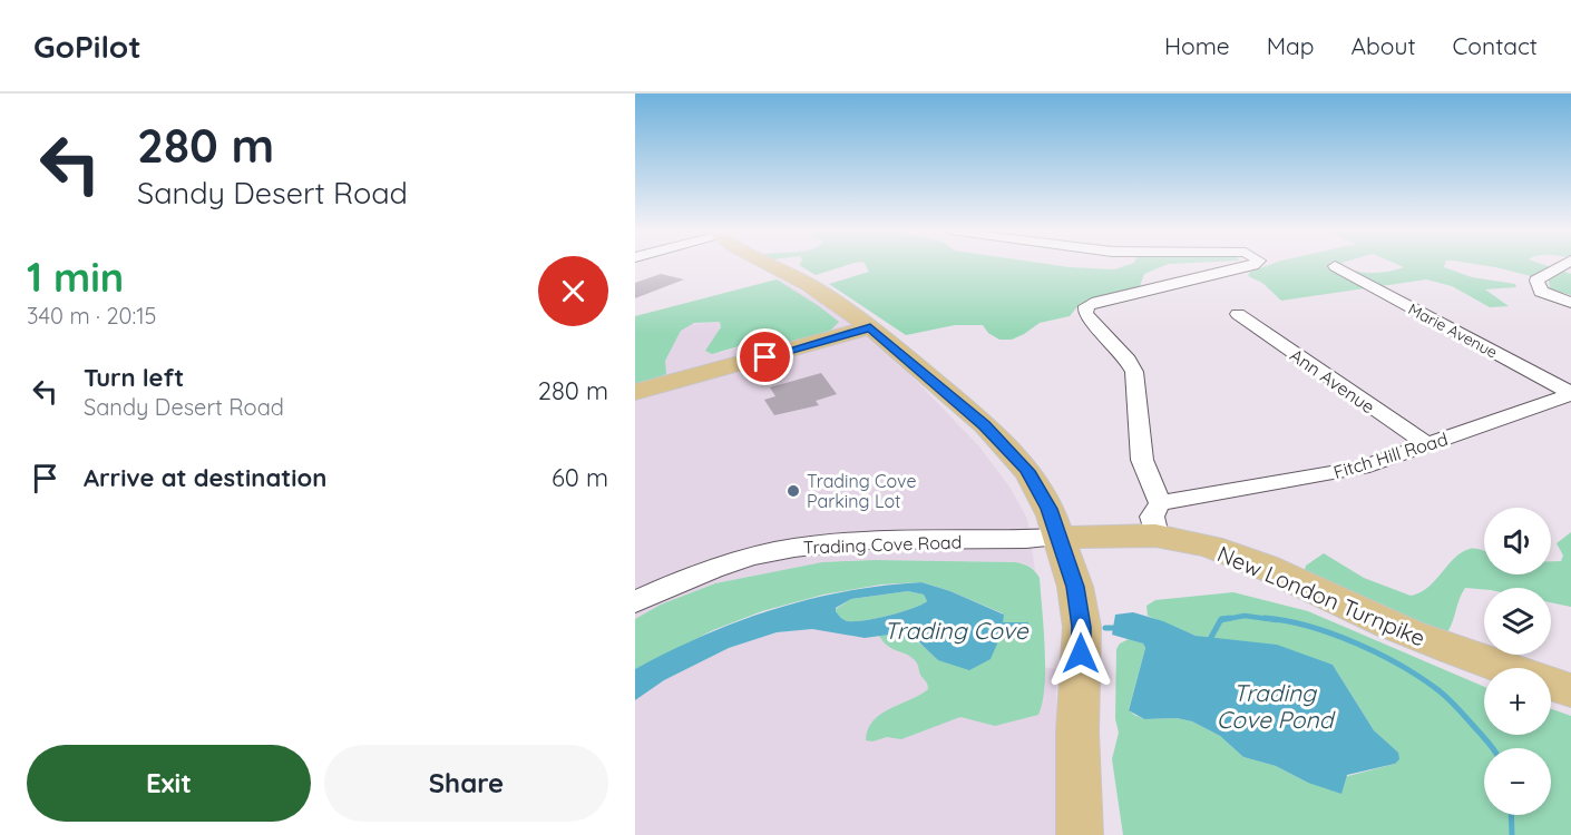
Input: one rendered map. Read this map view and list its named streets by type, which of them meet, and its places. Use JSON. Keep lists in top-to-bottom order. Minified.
{"streets":{"main road":["New London Turnpike"],"street":["Marie Avenue","Ann Avenue","Fitch Hill Road","Trading Cove Road"]},"crossings":[["Marie Avenue","Fitch Hill Road"],["Ann Avenue","Fitch Hill Road"],["Fitch Hill Road","New London Turnpike"],["Trading Cove Road","New London Turnpike"]],"water":["Trading Cove","Trading Cove Pond"],"places":["Trading Cove Parking Lot"],"page":{"header":"GoPilot","nav":["Home","Map","About","Contact"],"turn":["280 m","Sandy Desert Road"],"heading":["1 min","340 m · 20:15"],"list":[{"name":"Turn left","note":"Sandy Desert Road","value":"280 m"},{"name":"Arrive at destination","value":"60 m"}],"map_buttons":["+","−"],"buttons":["Exit","Share"]}}
